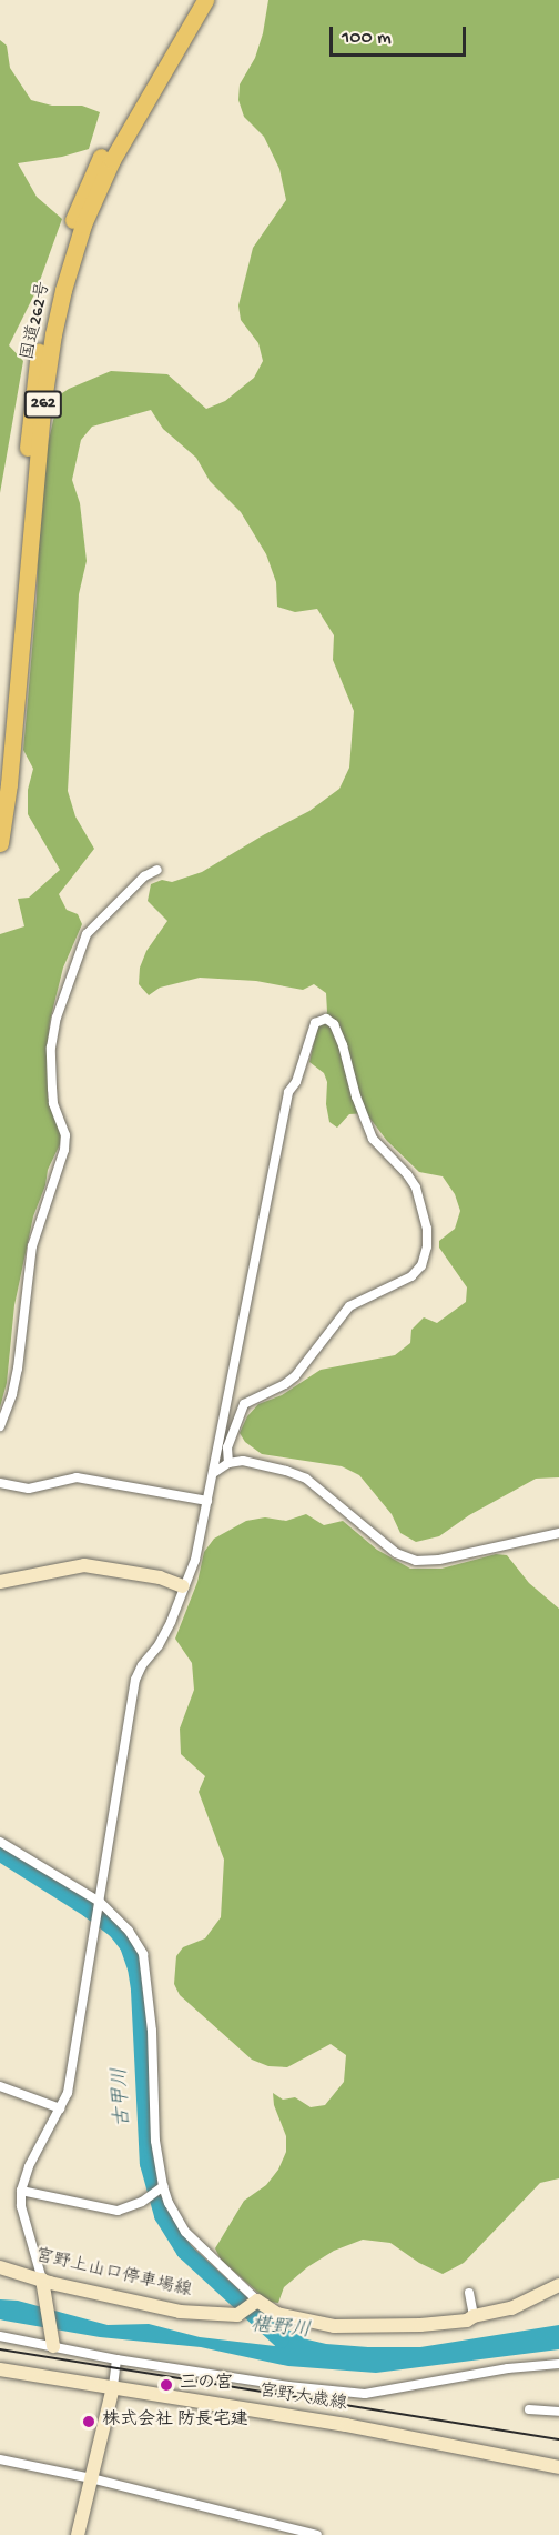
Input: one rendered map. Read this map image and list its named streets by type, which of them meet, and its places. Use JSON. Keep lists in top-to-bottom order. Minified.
{"streets":{"highway":["国道262号","262"],"main road":["宮野上山口停車場線","宮野大歳線"]},"water":["古甲川","椹野川"],"places":["三の宮","株式会社 防長宅建"],"scale_bar":"100 m"}
